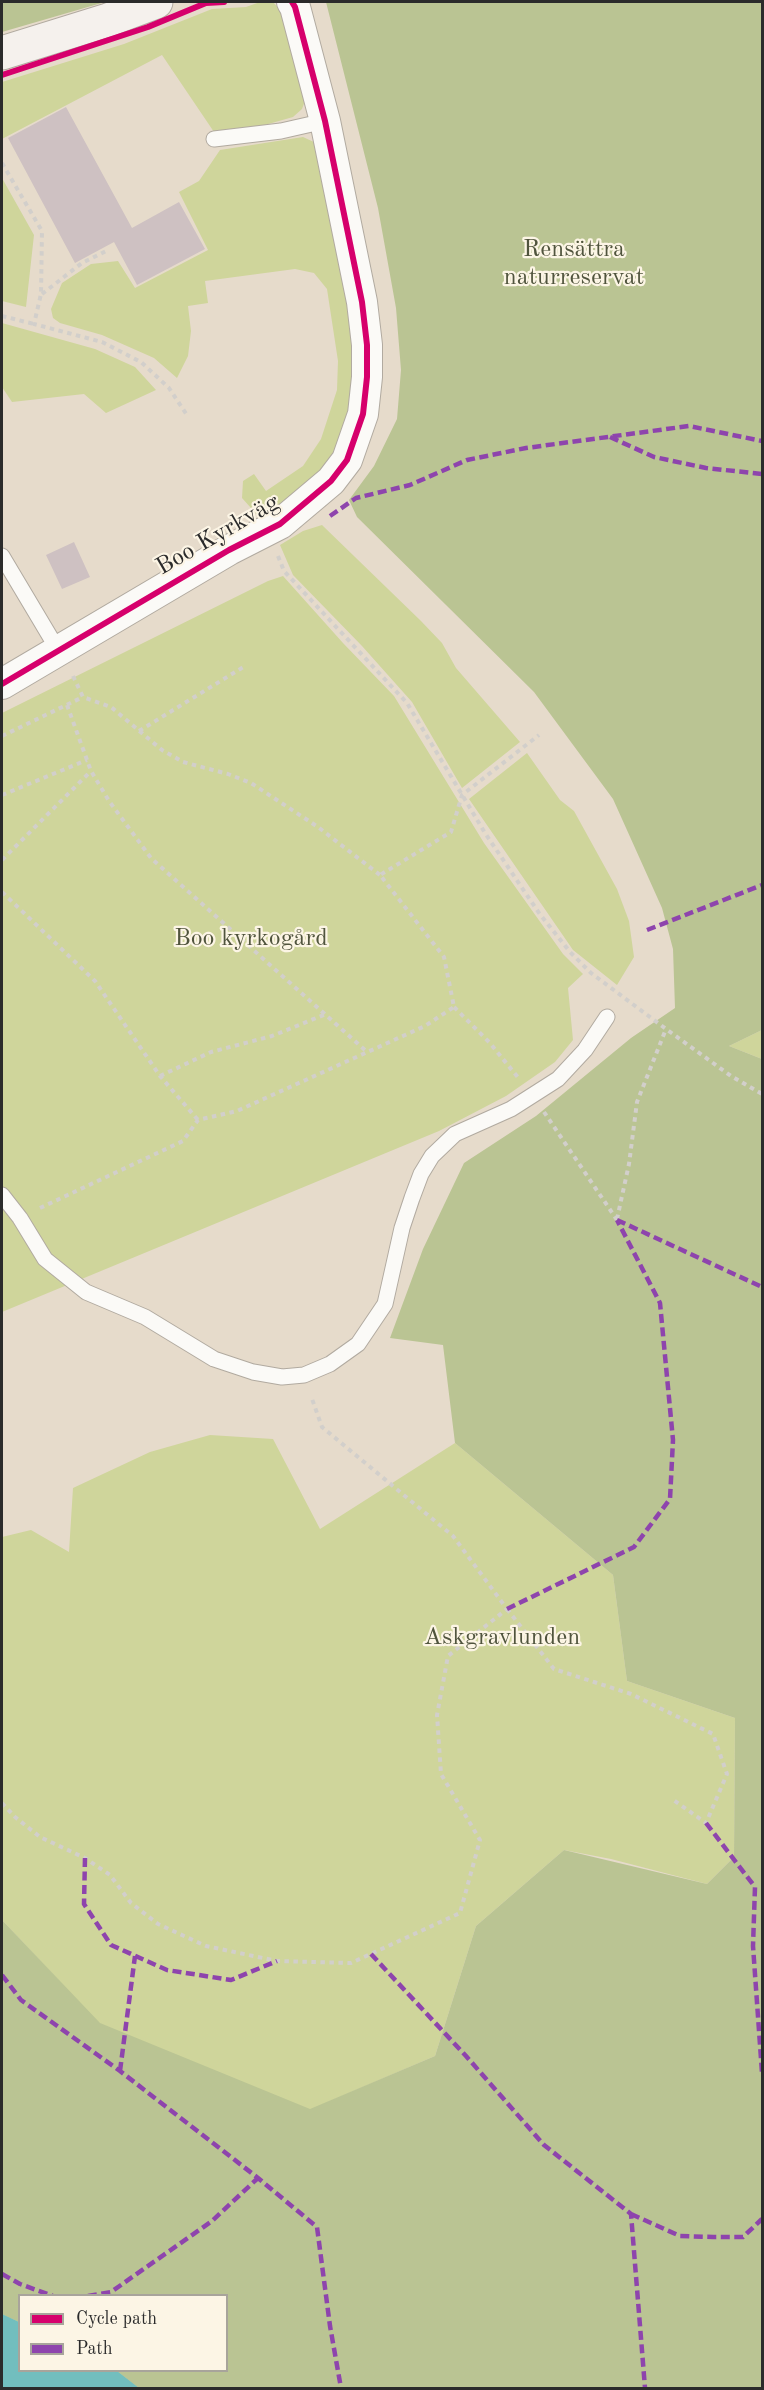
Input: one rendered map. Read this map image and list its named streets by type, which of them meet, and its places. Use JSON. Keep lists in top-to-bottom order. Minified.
{"streets":{"street":["Boo Kyrkväg"]},"parks":["Rensättra naturreservat","Boo kyrkogård","Askgravlunden"],"legend":["Cycle path","Path"]}
